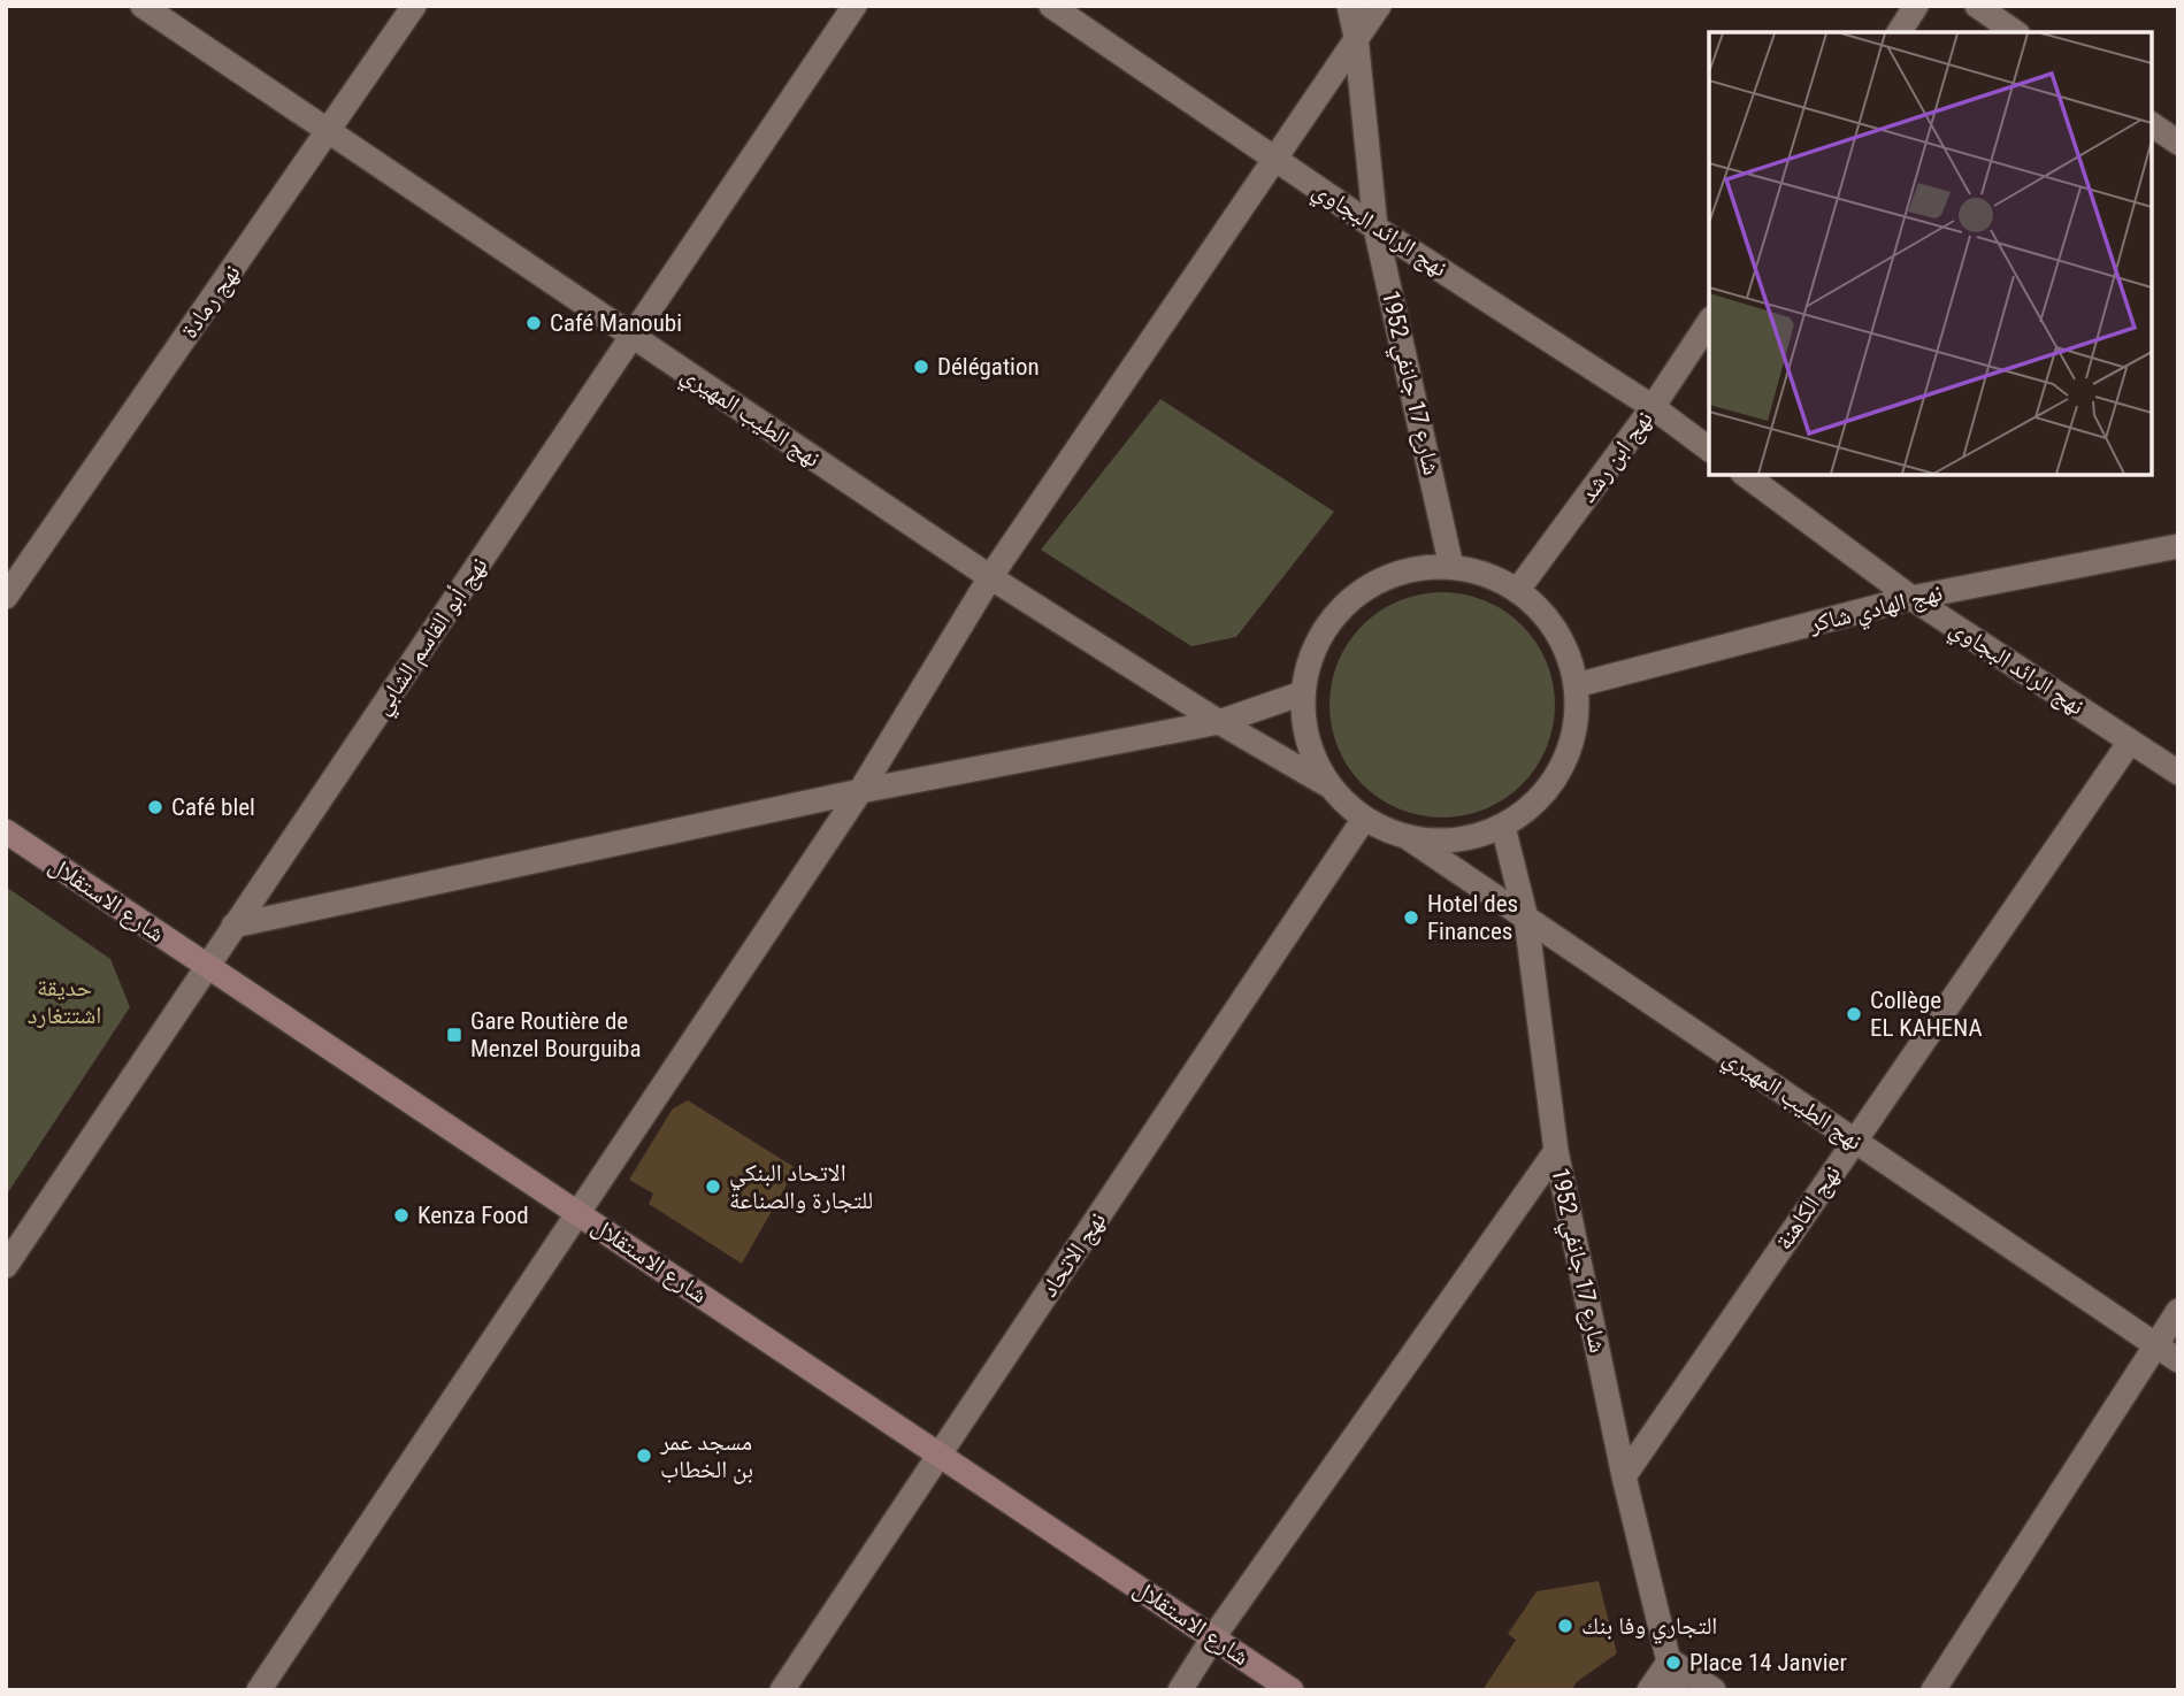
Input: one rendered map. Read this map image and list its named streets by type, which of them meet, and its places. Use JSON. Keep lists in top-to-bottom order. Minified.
{"streets":{"main road":["شارع الاستقلال"],"street":["نهج الرائد البجاوي","نهج رمادة","شارع 17 جانفي 1952","نهج الطيب المهيري","نهج ابن رشد","نهج الهادي شاكر","نهج أبو القاسم الشابي","نهج الكاهنة","نهج الاتحاد"]},"crossings":[["نهج الرائد البجاوي","شارع 17 جانفي 1952"],["نهج الرائد البجاوي","نهج ابن رشد"],["نهج الرائد البجاوي","نهج الهادي شاكر"],["نهج الرائد البجاوي","نهج الكاهنة"],["نهج رمادة","نهج الطيب المهيري"],["شارع 17 جانفي 1952","نهج الطيب المهيري"],["شارع 17 جانفي 1952","نهج ابن رشد"],["شارع 17 جانفي 1952","نهج الهادي شاكر"],["شارع 17 جانفي 1952","نهج الكاهنة"],["شارع 17 جانفي 1952","نهج الاتحاد"],["نهج الطيب المهيري","نهج ابن رشد"],["نهج الطيب المهيري","نهج الهادي شاكر"],["نهج الطيب المهيري","نهج أبو القاسم الشابي"],["نهج الطيب المهيري","نهج الكاهنة"],["نهج الطيب المهيري","نهج الاتحاد"],["نهج ابن رشد","نهج الهادي شاكر"],["نهج ابن رشد","نهج الاتحاد"],["نهج الهادي شاكر","نهج الاتحاد"],["نهج أبو القاسم الشابي","شارع الاستقلال"],["شارع الاستقلال","نهج الاتحاد"]],"parks":["حديقة اشتتغارد"],"places":{"other":["Café Manoubi","Délégation","Café blel","Hotel des Finances","Collège EL KAHENA","الاتحاد البنكي للتجارة والصناعة","Kenza Food","مسجد عمر بن الخطاب","التجاري وفا بنك","Place 14 Janvier"],"transit":["Gare Routière de Menzel Bourguiba"]}}
